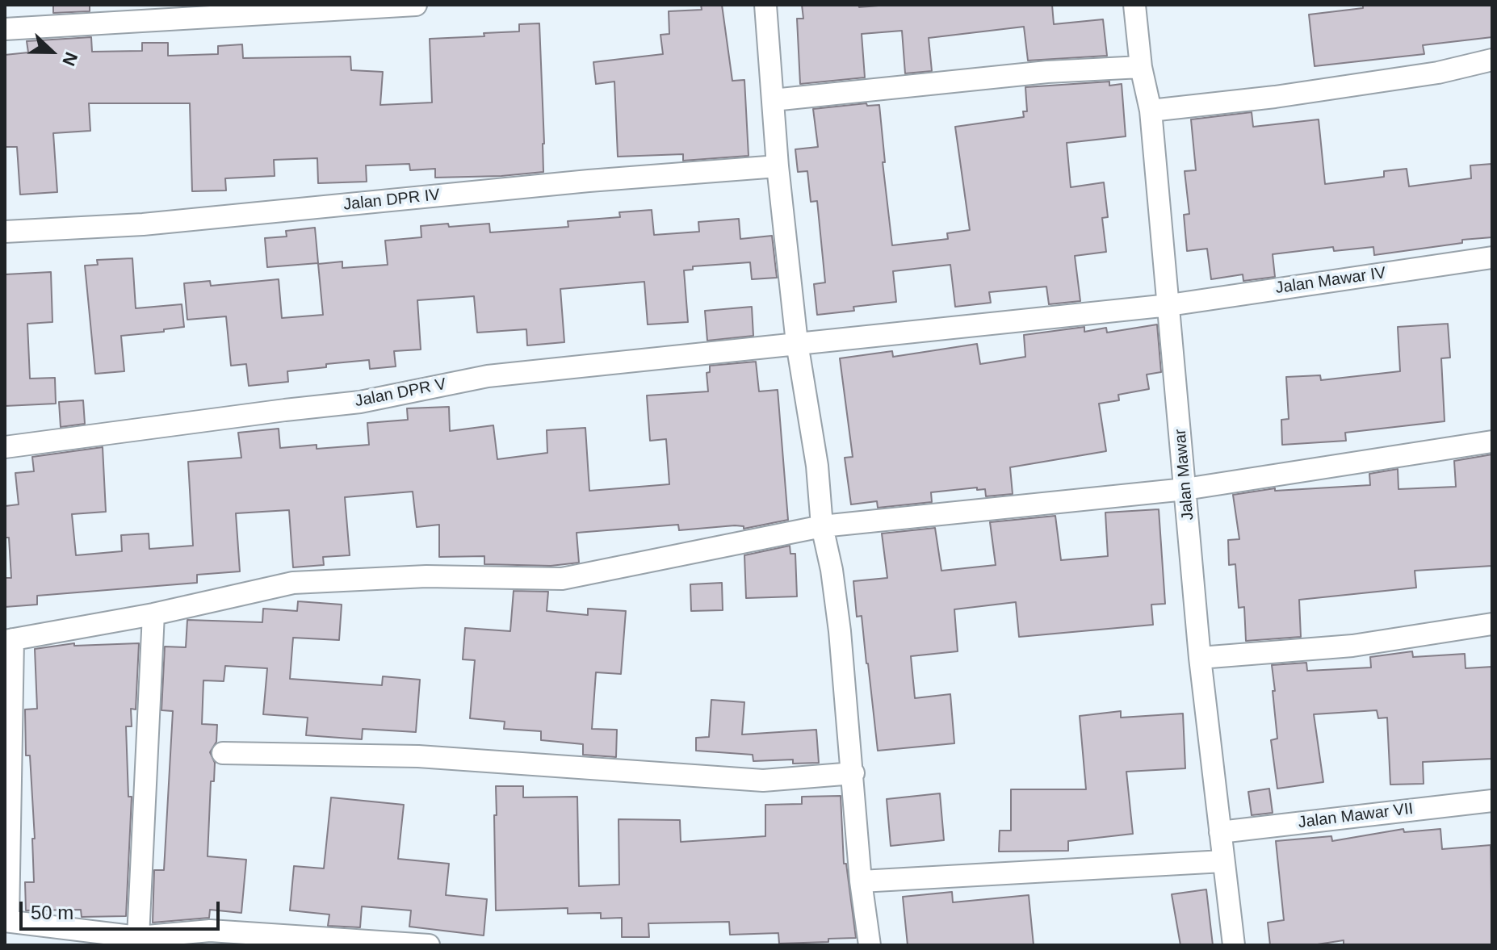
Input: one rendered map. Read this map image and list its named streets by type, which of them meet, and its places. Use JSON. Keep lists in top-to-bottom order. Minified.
{"streets":{"street":["Jalan DPR IV","Jalan Mawar IV","Jalan DPR V","Jalan Mawar","Jalan Mawar VII"]},"crossings":[["Jalan Mawar IV","Jalan DPR V"],["Jalan Mawar IV","Jalan Mawar"],["Jalan Mawar","Jalan Mawar VII"]],"scale_bar":"50 m","north":"right"}
